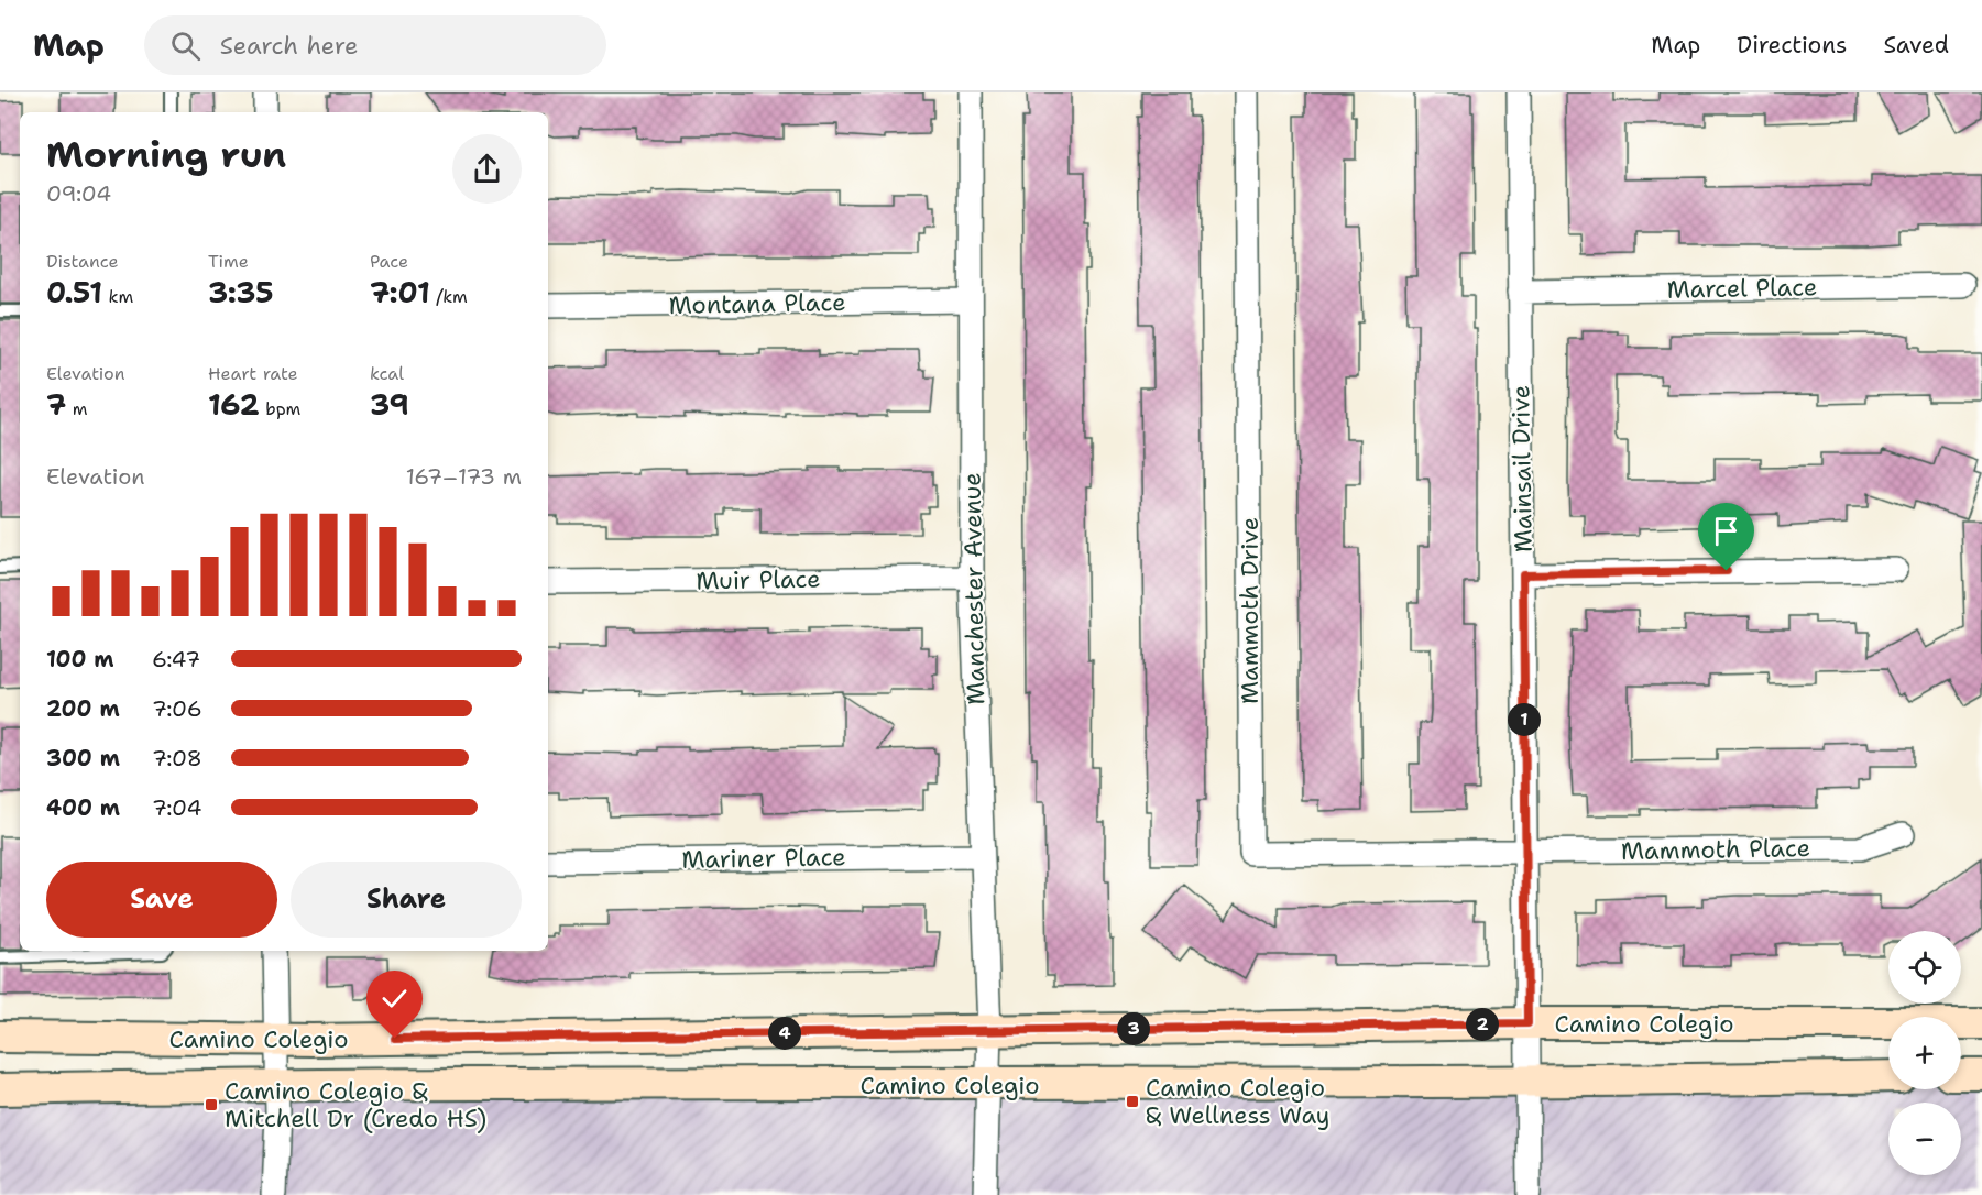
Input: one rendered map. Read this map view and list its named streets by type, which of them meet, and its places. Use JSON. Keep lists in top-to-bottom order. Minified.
{"streets":{"street":["Marcel Place","Montana Place","Mainsail Drive","Muir Place","Manchester Avenue","Mammoth Drive","Mammoth Place","Mariner Place","Camino Colegio"]},"crossings":[["Marcel Place","Mainsail Drive"],["Montana Place","Manchester Avenue"],["Mainsail Drive","Mammoth Drive"],["Mainsail Drive","Mammoth Place"],["Mainsail Drive","Camino Colegio"],["Muir Place","Manchester Avenue"],["Manchester Avenue","Mariner Place"],["Manchester Avenue","Camino Colegio"],["Mammoth Drive","Mammoth Place"]],"places":{"transit":["Camino Colegio & Wellness Way","Camino Colegio & Mitchell Dr (Credo HS)"]},"page":{"header":"Map","search":"Search here","nav":["Map","Directions","Saved"],"heading":["Morning run","09:04"],"stats":[["Distance","0.51 km"],["Time","3:35"],["Pace","7:01 /km"],["Elevation","7 m"],["Heart rate","162 bpm"],["kcal","39"]],"chart":["Elevation","167–173 m"],"list":[{"name":"100 m","note":"6:47"},{"name":"200 m","note":"7:06"},{"name":"300 m","note":"7:08"},{"name":"400 m","note":"7:04"}],"pins":["1","2","3","4"],"buttons":["Save","Share"],"map_buttons":["+","−"]}}
